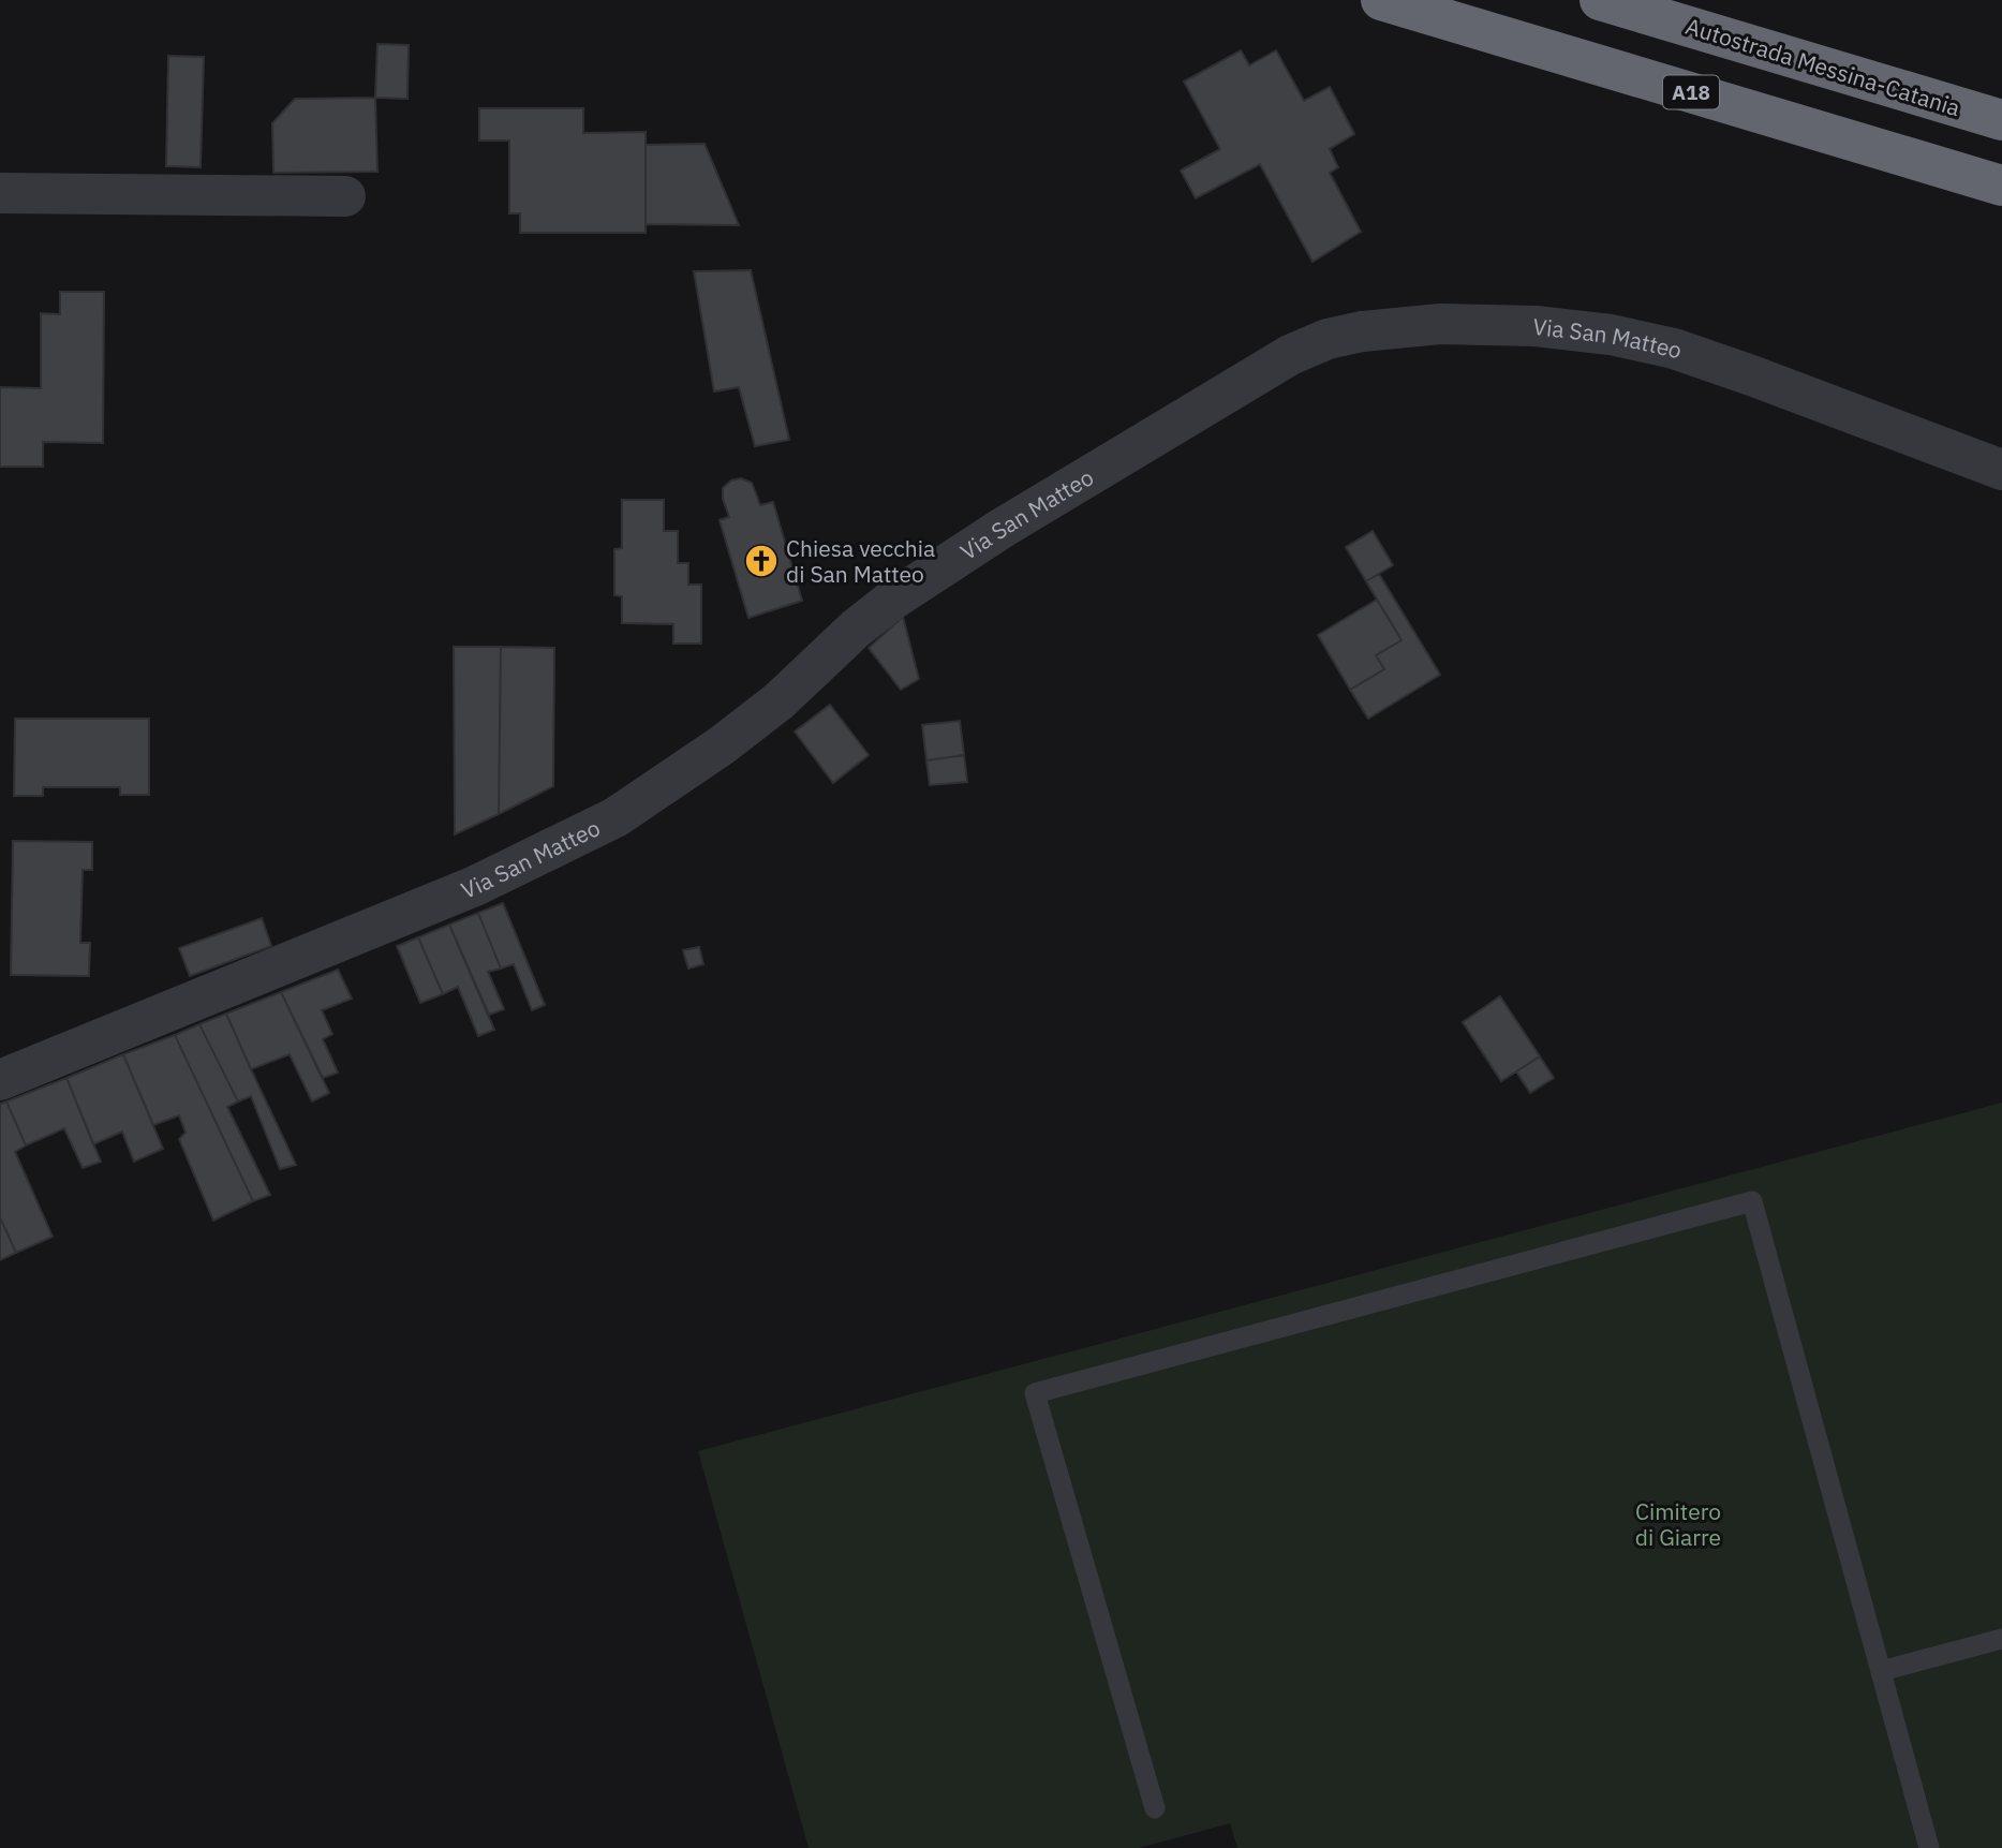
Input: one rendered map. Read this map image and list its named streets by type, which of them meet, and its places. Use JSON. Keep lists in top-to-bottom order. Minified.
{"streets":{"highway":["Autostrada Messina-Catania","A18"],"street":["Via San Matteo"]},"parks":["Cimitero di Giarre"],"places":{"church":["Chiesa vecchia di San Matteo"]}}
